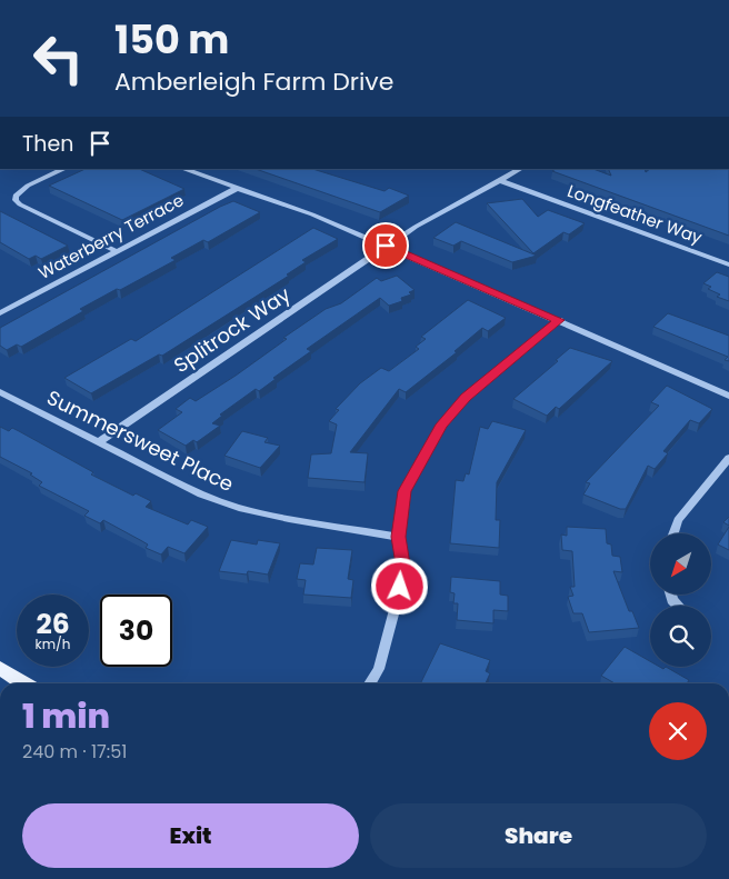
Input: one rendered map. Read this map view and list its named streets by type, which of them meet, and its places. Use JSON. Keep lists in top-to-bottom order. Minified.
{"streets":{"street":["Longfeather Way","Waterberry Terrace","Splitrock Way","Summersweet Place"]},"crossings":[["Longfeather Way","Splitrock Way"],["Splitrock Way","Summersweet Place"]],"north":"bottom left","page":{"turn":["150 m","Amberleigh Farm Drive"],"then":"Then","speed":"26 km/h","limit":"30","heading":["1 min","240 m · 17:51"],"buttons":["Exit","Share"]}}
